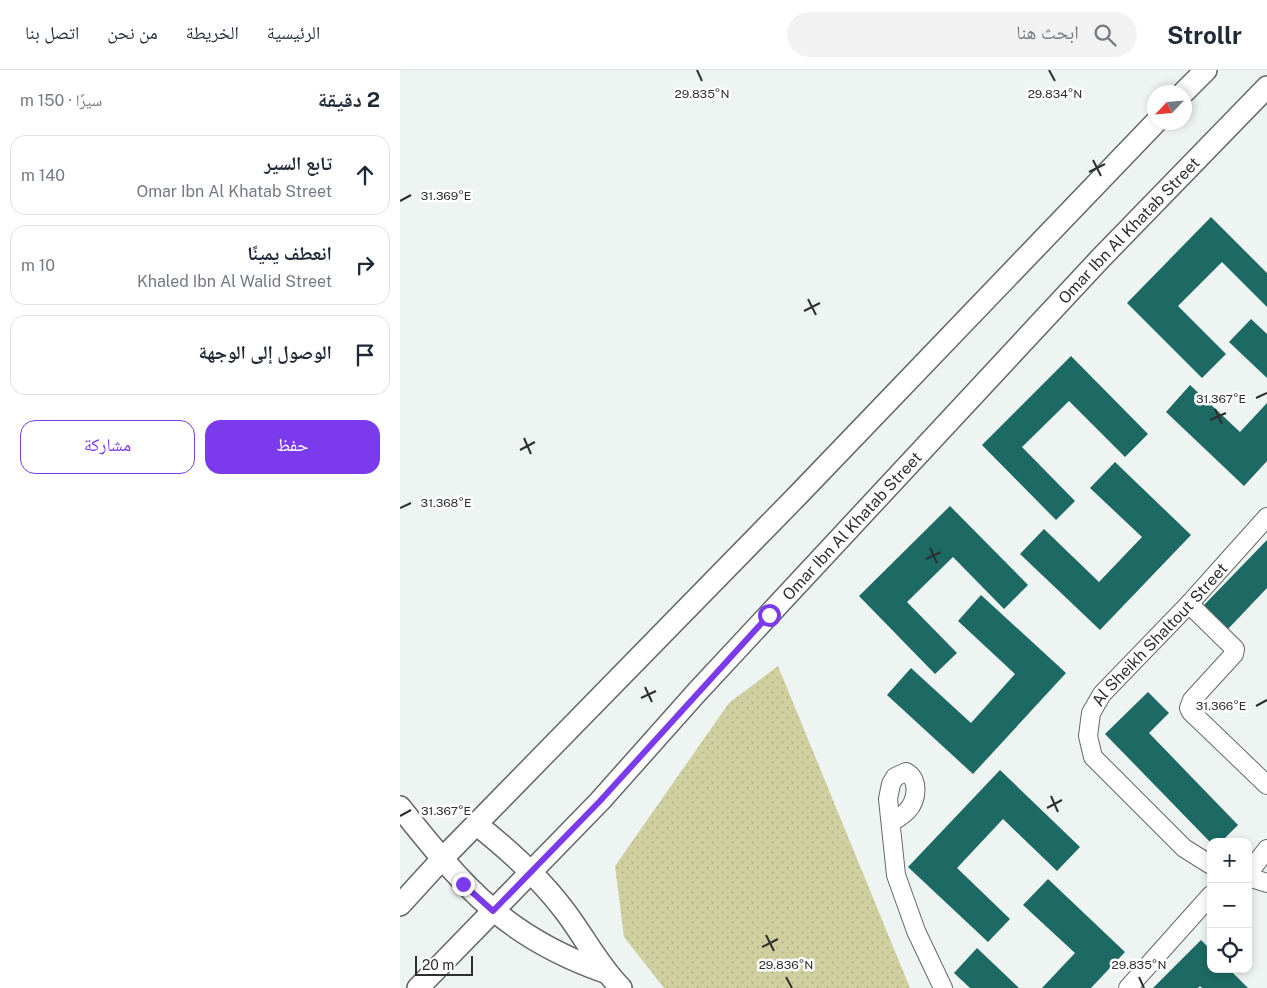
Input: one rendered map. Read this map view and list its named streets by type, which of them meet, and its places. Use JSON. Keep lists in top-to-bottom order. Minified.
{"streets":{"street":["Omar Ibn Al Khatab Street","Al Sheikh Shaltout Street"]},"scale_bar":"20 m","north":"bottom left","page":{"header":"Strollr","search":"ابحث هنا","nav":["الرئيسية","الخريطة","من نحن","اتصل بنا"],"heading":["2 دقيقة","سيرًا · 150 m"],"list":[["تابع السير","Omar Ibn Al Khatab Street","140 m"],["انعطف يمينًا","Khaled Ibn Al Walid Street","10 m"],"الوصول إلى الوجهة"],"buttons":["حفظ","مشاركة"],"map_buttons":["+","−"],"scale":"20 m"},"coordinates":["29.835°N","29.834°N","31.369°E","31.367°E","31.368°E","31.366°E","29.836°N"]}
